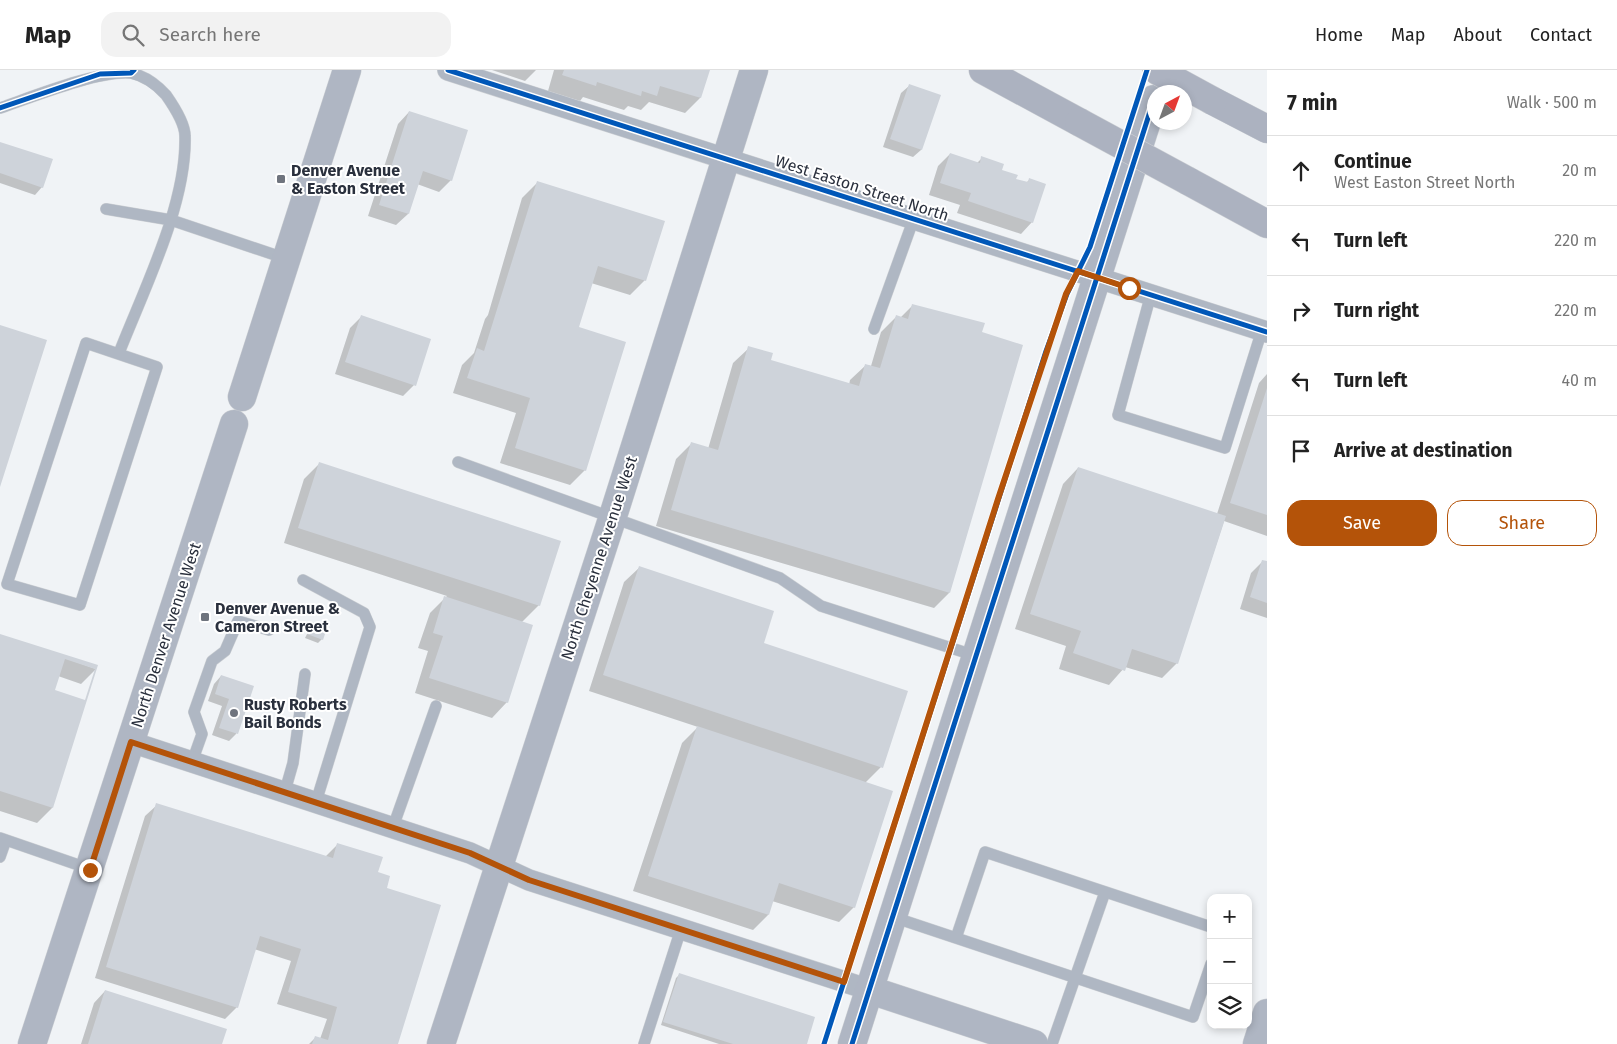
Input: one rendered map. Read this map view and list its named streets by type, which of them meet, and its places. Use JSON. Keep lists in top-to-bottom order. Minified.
{"streets":{"street":["West Easton Street North","North Cheyenne Avenue West","North Denver Avenue West"]},"crossings":[["West Easton Street North","North Cheyenne Avenue West"]],"places":{"transit":["Denver Avenue & Easton Street","Denver Avenue & Cameron Street"],"other":["Rusty Roberts Bail Bonds"]},"north":"top right","page":{"header":"Map","search":"Search here","nav":["Home","Map","About","Contact"],"heading":["7 min","Walk · 500 m"],"list":[["Continue","West Easton Street North","20 m"],["Turn left","220 m"],["Turn right","220 m"],["Turn left","40 m"],"Arrive at destination"],"buttons":["Save","Share"],"map_buttons":["+","−"]}}
